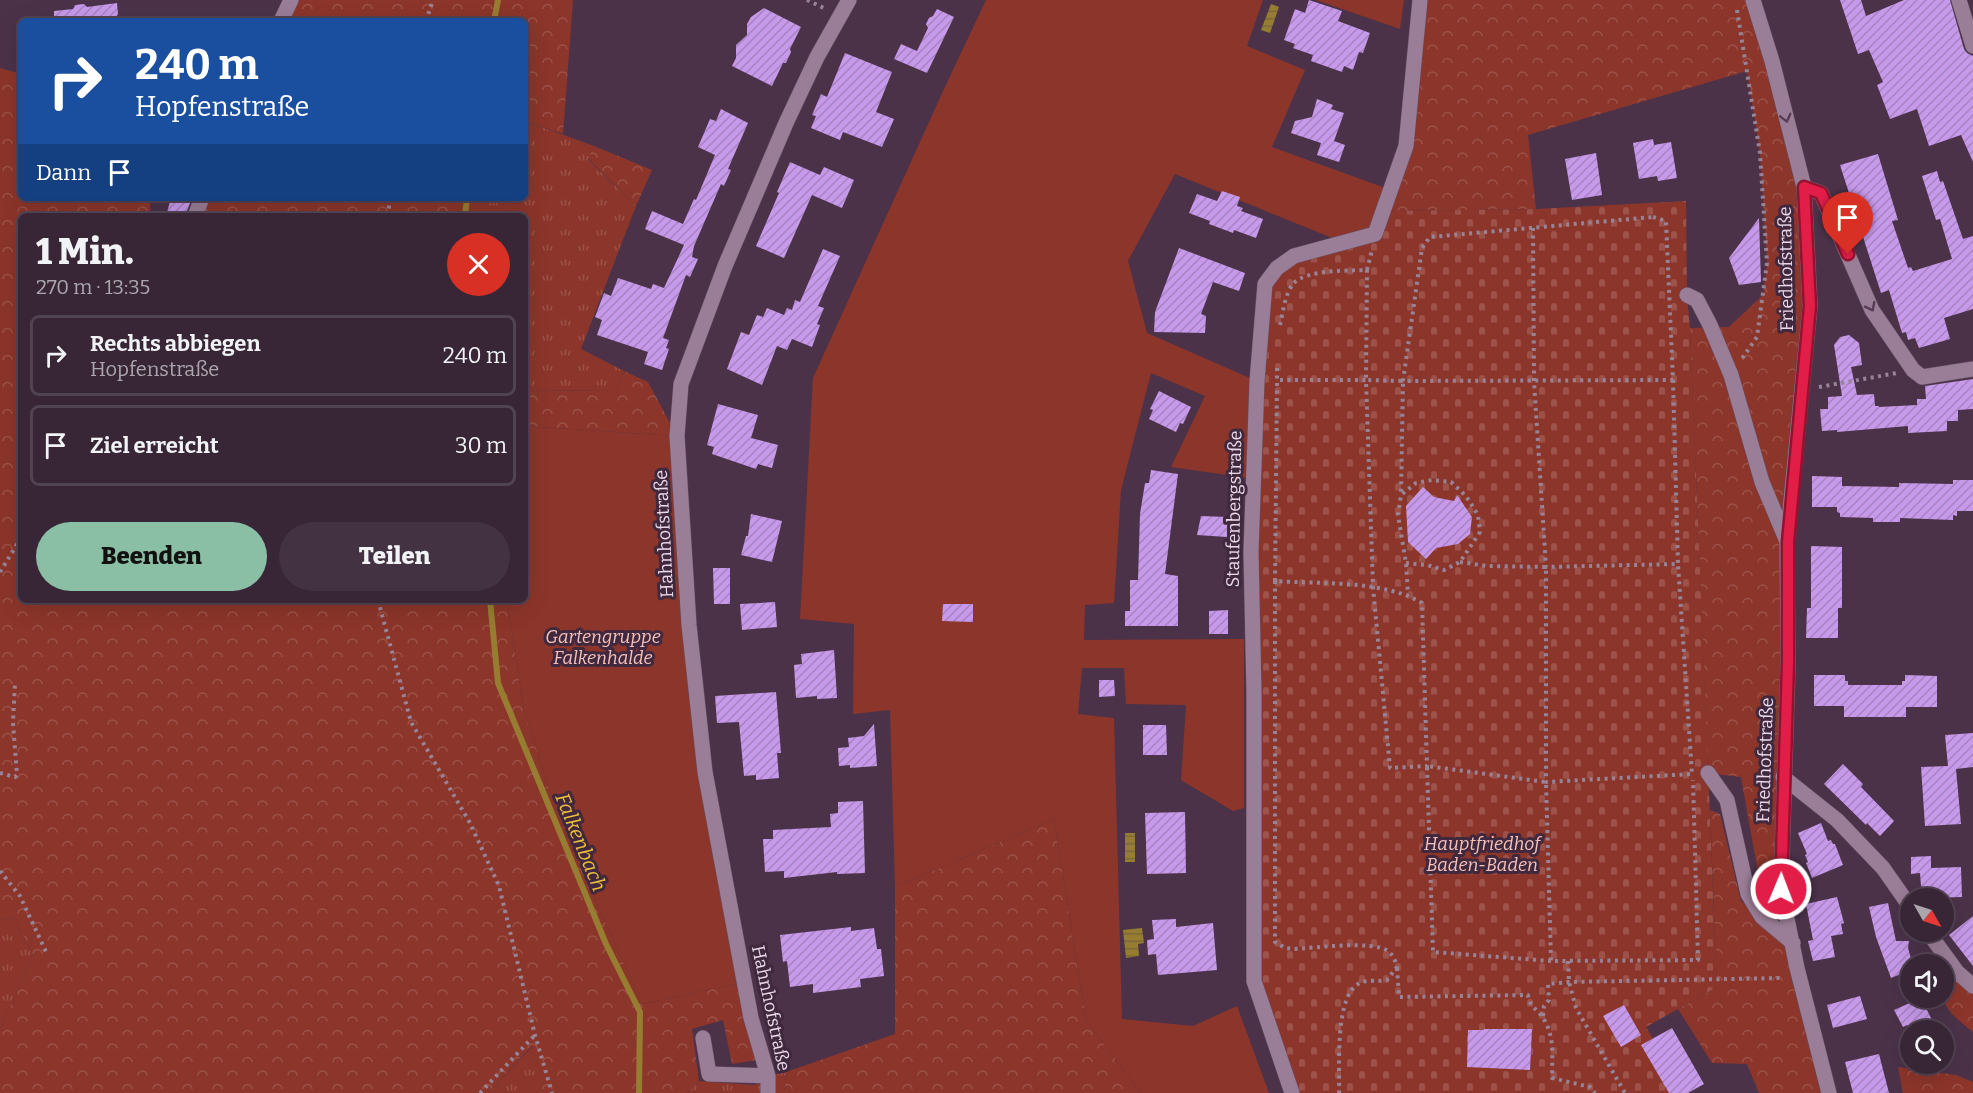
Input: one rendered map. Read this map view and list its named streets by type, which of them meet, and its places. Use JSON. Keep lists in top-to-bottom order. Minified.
{"streets":{"street":["Friedhofstraße","Staufenbergstraße","Hahnhofstraße"]},"water":["Falkenbach"],"parks":["Gartengruppe Falkenhalde","Hauptfriedhof Baden-Baden"],"north":"bottom right","page":{"turn":["240 m","Hopfenstraße"],"then":"Dann","heading":["1 Min.","270 m · 13:35"],"list":[{"name":"Rechts abbiegen","note":"Hopfenstraße","value":"240 m"},{"name":"Ziel erreicht","value":"30 m"}],"buttons":["Beenden","Teilen"]}}
